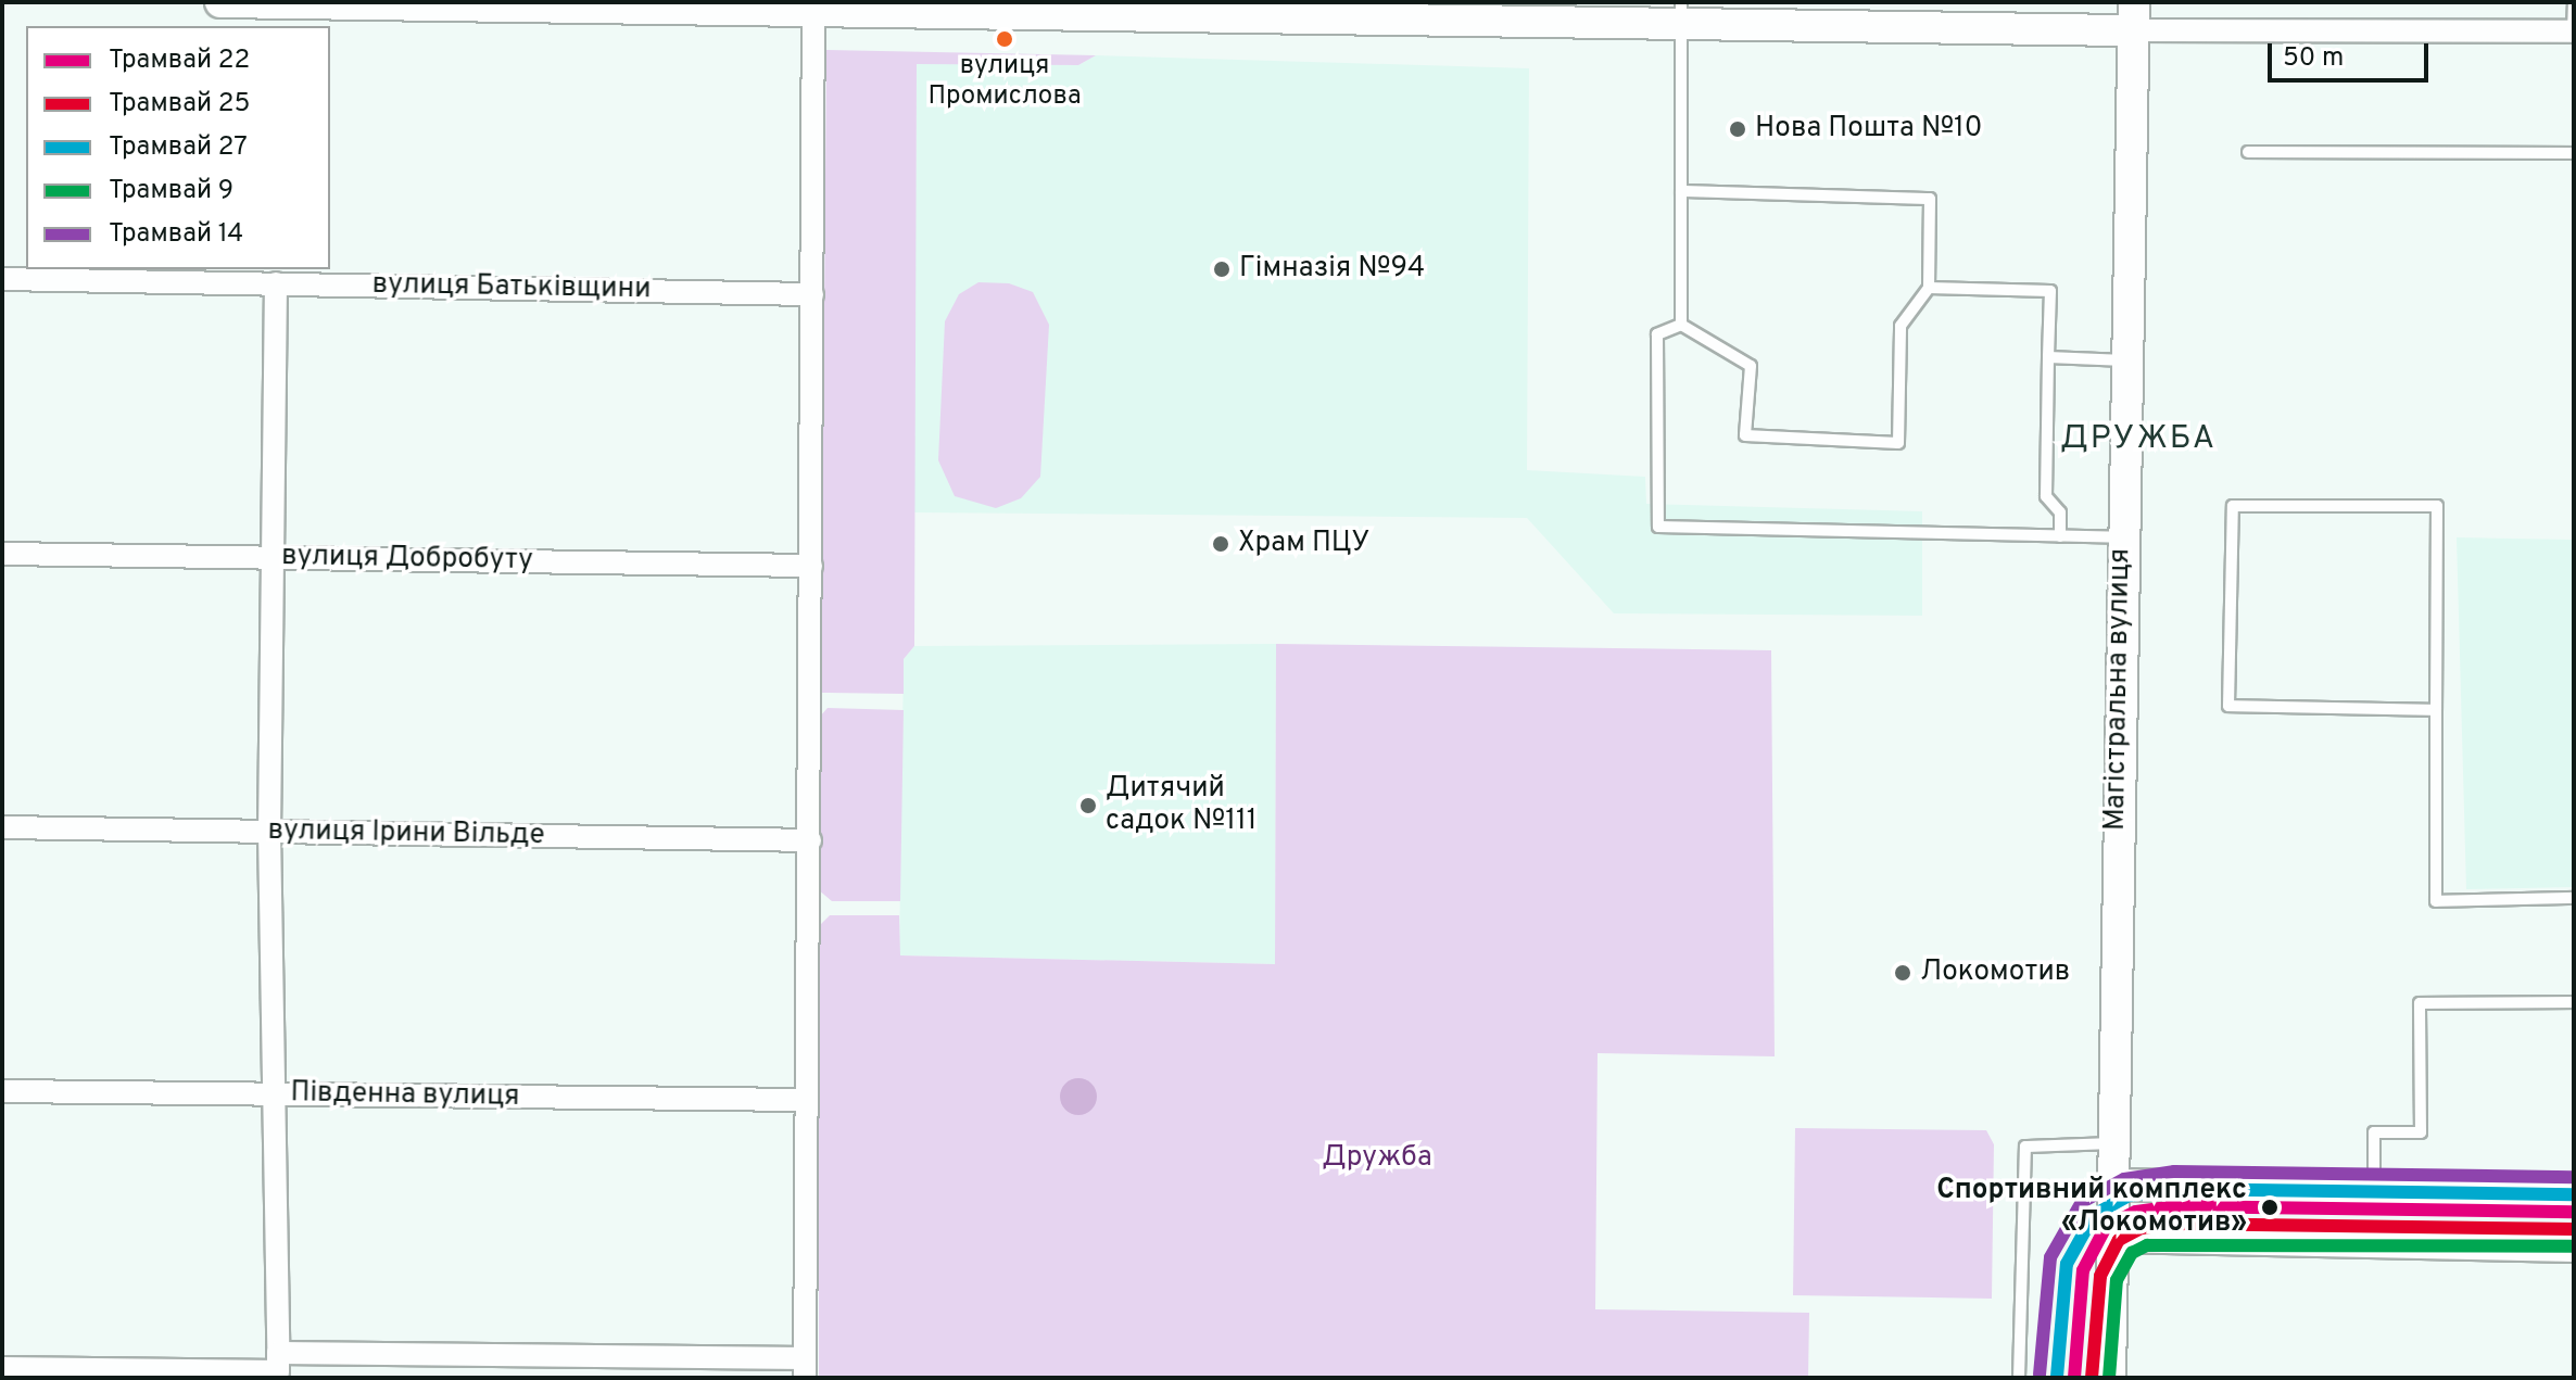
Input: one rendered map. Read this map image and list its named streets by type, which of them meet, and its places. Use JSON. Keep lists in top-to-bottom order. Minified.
{"streets":{"street":["вулиця Батьківщини","вулиця Добробуту","Магістральна вулиця","вулиця Ірини Вільде","Південна вулиця"]},"districts":["ДРУЖБА"],"parks":["Дружба"],"places":["вулиця Промислова","Нова Пошта №10","Гімназія №94","Храм ПЦУ","Дитячий садок №111","Локомотив","Спортивний комплекс «Локомотив»"],"lines":["tram line 14","tram line 27","tram line 22","tram line 25","tram line 9"],"legend":["Трамвай 22","Трамвай 25","Трамвай 27","Трамвай 9","Трамвай 14"],"scale_bar":"50 m"}
